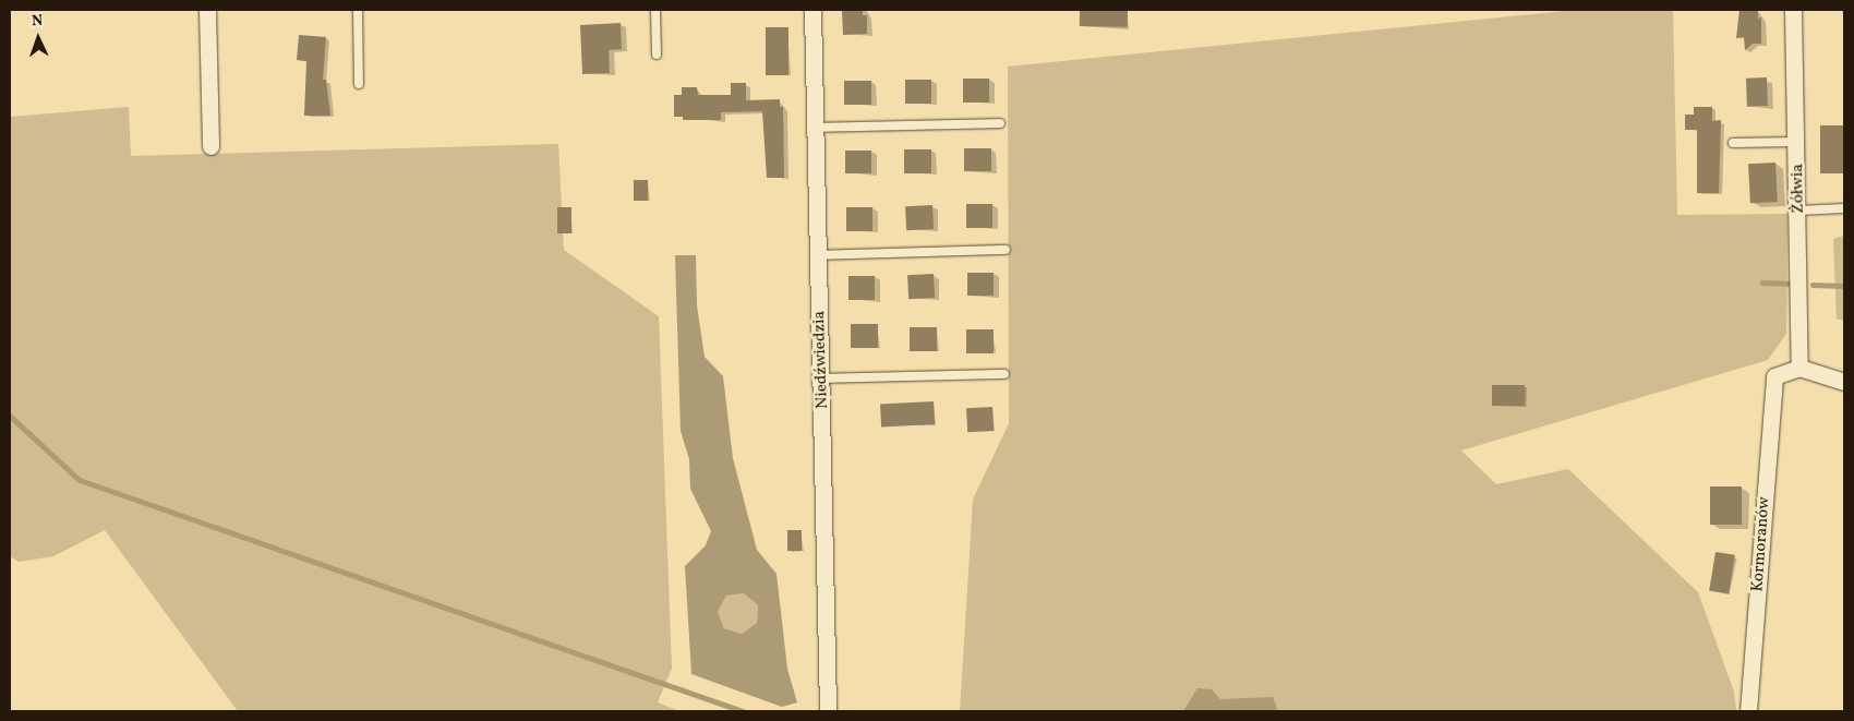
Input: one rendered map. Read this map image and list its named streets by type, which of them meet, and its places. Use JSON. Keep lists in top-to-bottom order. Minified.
{"streets":{"street":["Żółwia","Niedźwiedzia","Kormoranów"]},"crossings":[["Żółwia","Kormoranów"]],"north":"top"}
